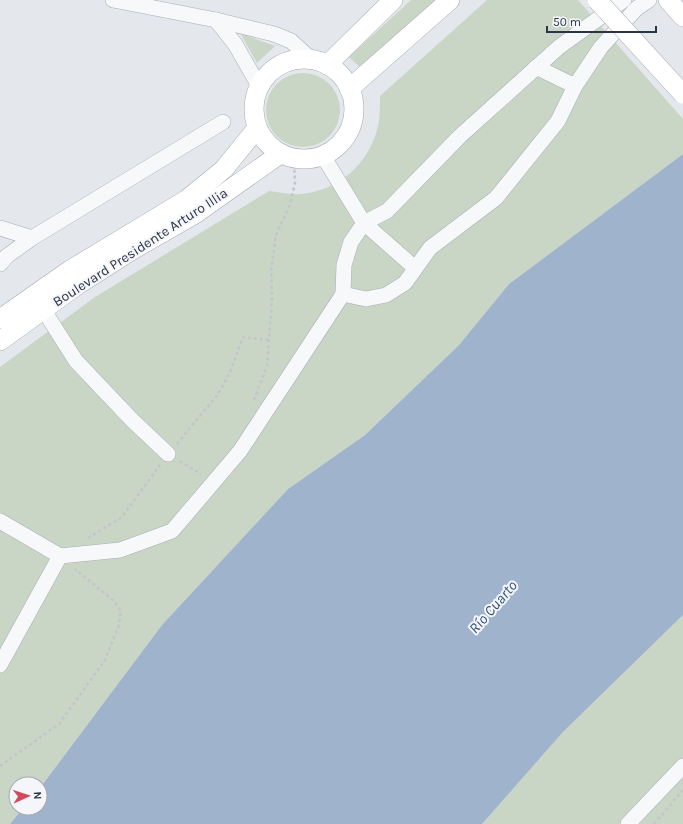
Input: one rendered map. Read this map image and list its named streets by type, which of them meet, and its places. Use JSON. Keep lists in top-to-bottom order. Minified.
{"streets":{"main road":["Boulevard Presidente Arturo Illia"]},"water":["Río Cuarto"],"scale_bar":"50 m","north":"right"}
